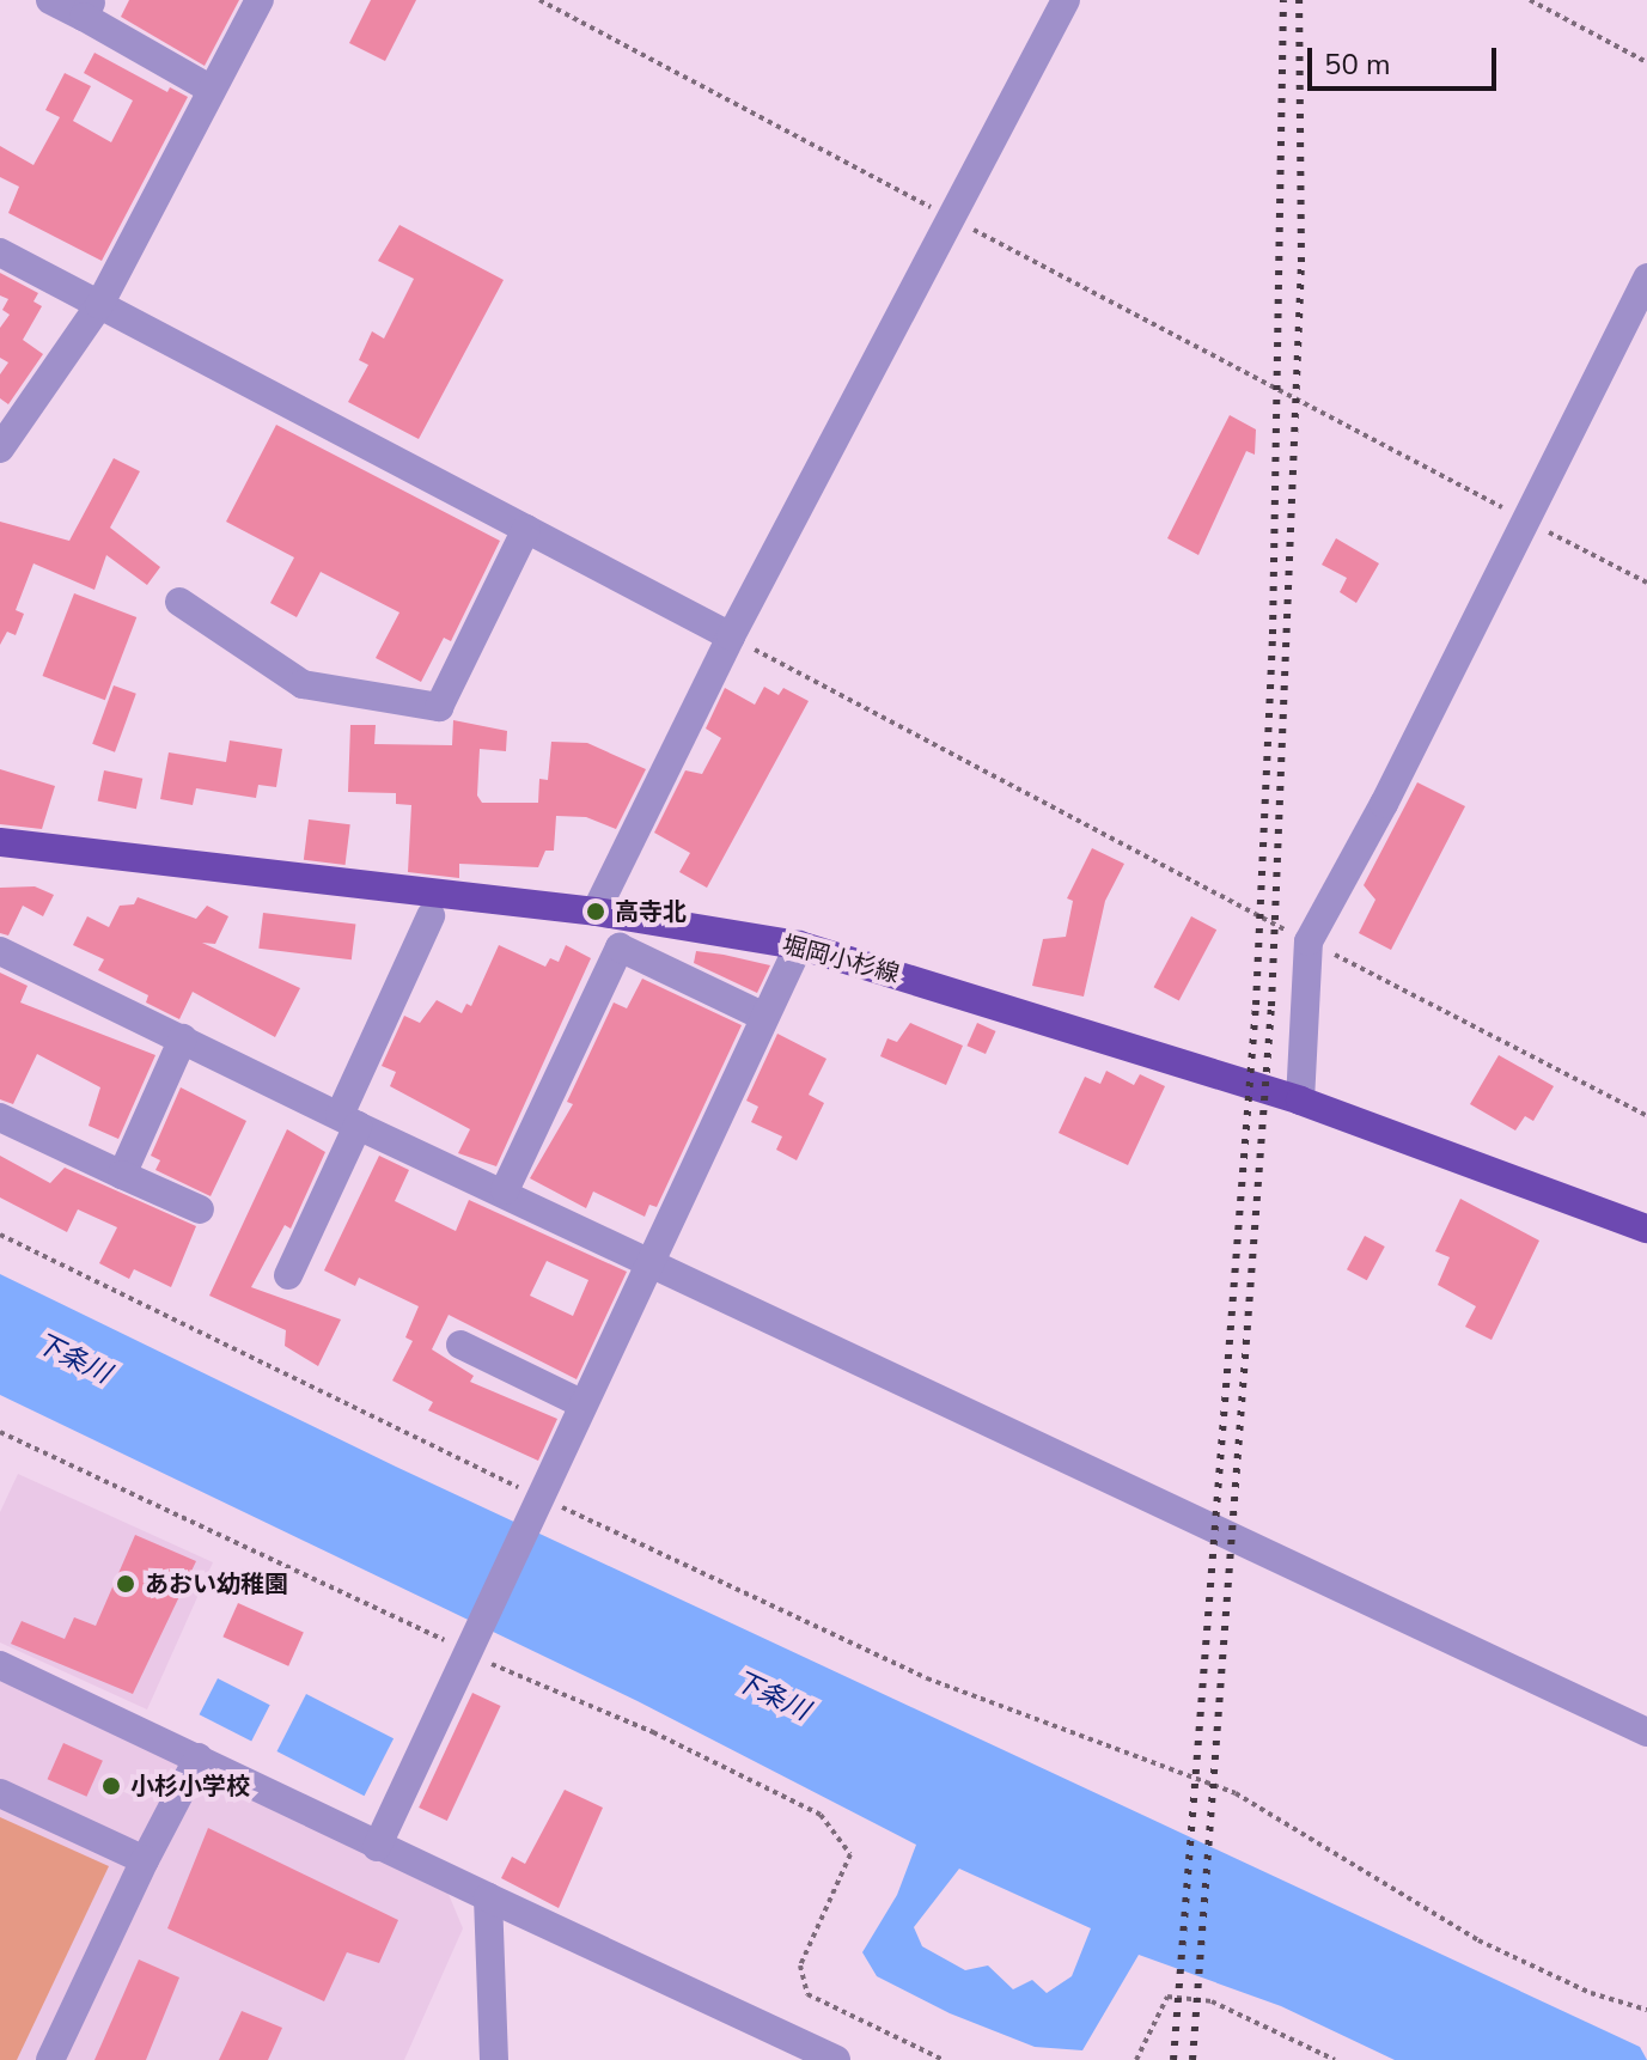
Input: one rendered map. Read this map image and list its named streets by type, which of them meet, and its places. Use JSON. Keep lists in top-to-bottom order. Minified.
{"streets":{"main road":["堀岡小杉線"]},"water":["下条川"],"places":["高寺北","あおい幼稚園","小杉小学校"],"scale_bar":"50 m"}
